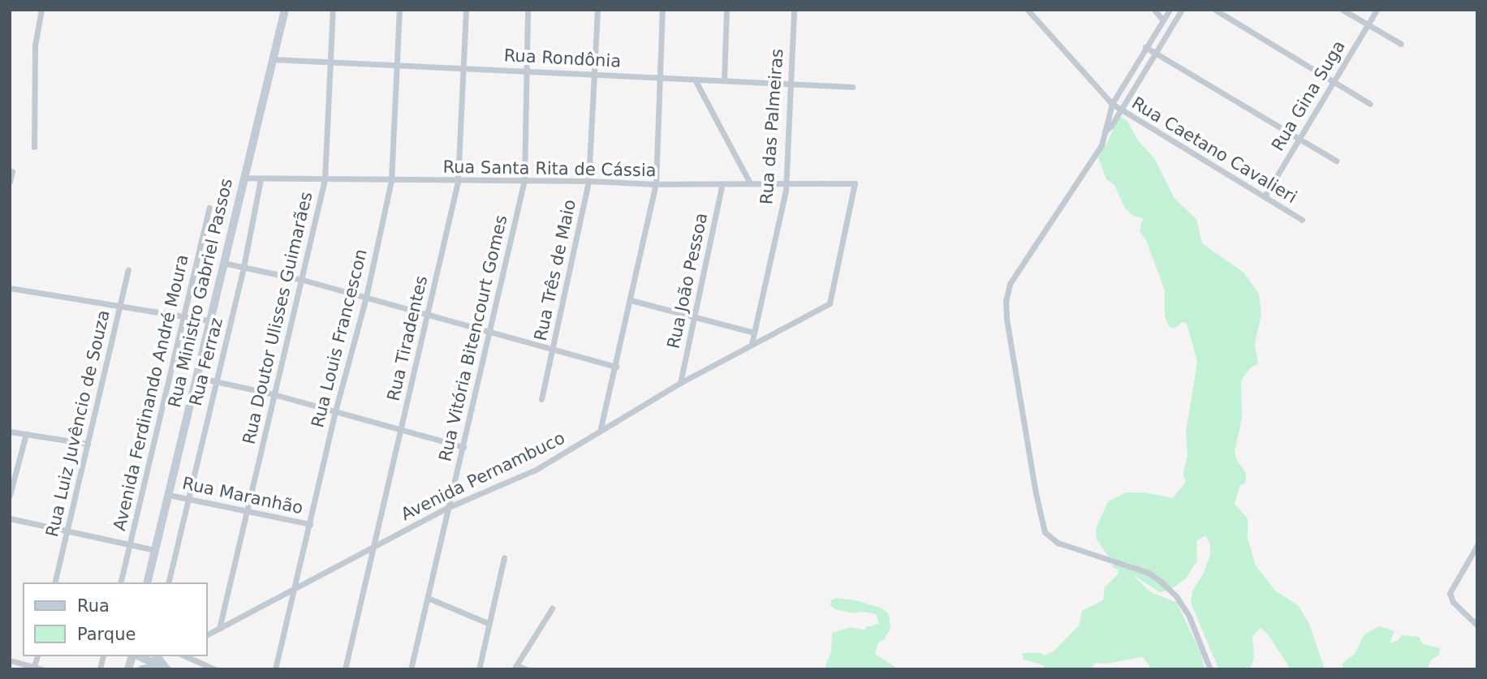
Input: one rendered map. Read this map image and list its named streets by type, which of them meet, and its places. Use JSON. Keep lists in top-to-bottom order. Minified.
{"streets":{"main road":["Rua Ministro Gabriel Passos"],"street":["Rua Rondônia","Rua Gina Suga","Rua das Palmeiras","Rua Caetano Cavalieri","Rua Santa Rita de Cássia","Rua Três de Maio","Rua João Pessoa","Rua Doutor Ulisses Guimarães","Rua Louis Francescon","Rua Tiradentes","Rua Vitória Bitencourt Gomes","Rua Ferraz","Avenida Ferdinando André Moura","Rua Luiz Juvêncio de Souza","Avenida Pernambuco","Rua Maranhão"]},"crossings":[["Rua Rondônia","Rua das Palmeiras"],["Rua Rondônia","Rua Três de Maio"],["Rua Rondônia","Rua Ministro Gabriel Passos"],["Rua Rondônia","Rua Doutor Ulisses Guimarães"],["Rua Rondônia","Rua Louis Francescon"],["Rua Rondônia","Rua Tiradentes"],["Rua Rondônia","Rua Vitória Bitencourt Gomes"],["Rua Gina Suga","Rua Caetano Cavalieri"],["Rua das Palmeiras","Rua Santa Rita de Cássia"],["Rua das Palmeiras","Avenida Pernambuco"],["Rua Santa Rita de Cássia","Rua Três de Maio"],["Rua Santa Rita de Cássia","Rua João Pessoa"],["Rua Santa Rita de Cássia","Rua Ministro Gabriel Passos"],["Rua Santa Rita de Cássia","Rua Doutor Ulisses Guimarães"],["Rua Santa Rita de Cássia","Rua Louis Francescon"],["Rua Santa Rita de Cássia","Rua Tiradentes"],["Rua Santa Rita de Cássia","Rua Vitória Bitencourt Gomes"],["Rua Santa Rita de Cássia","Rua Ferraz"],["Rua Santa Rita de Cássia","Avenida Pernambuco"],["Rua João Pessoa","Avenida Pernambuco"],["Rua Ministro Gabriel Passos","Rua Maranhão"],["Rua Doutor Ulisses Guimarães","Avenida Pernambuco"],["Rua Doutor Ulisses Guimarães","Rua Maranhão"],["Rua Louis Francescon","Avenida Pernambuco"],["Rua Louis Francescon","Rua Maranhão"],["Rua Tiradentes","Avenida Pernambuco"],["Rua Vitória Bitencourt Gomes","Avenida Pernambuco"],["Rua Ferraz","Rua Maranhão"]],"legend":["Rua","Parque"]}
